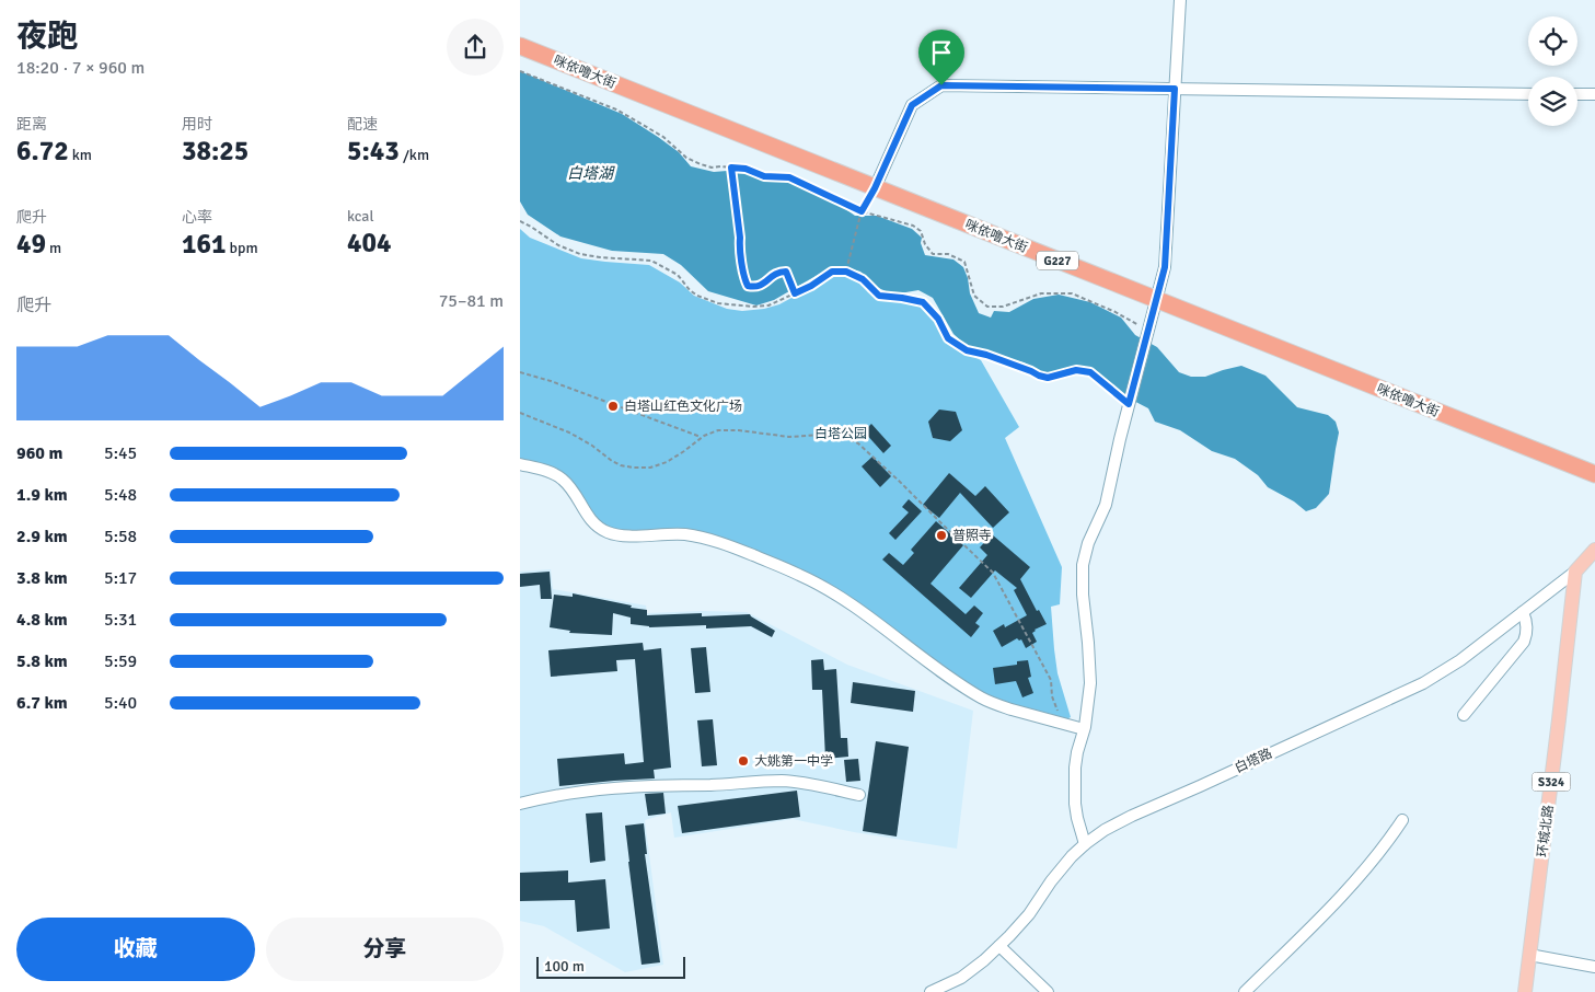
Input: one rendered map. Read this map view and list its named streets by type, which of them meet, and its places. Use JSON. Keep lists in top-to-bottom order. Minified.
{"streets":{"highway":["咪依噜大街","G227"],"main road":["白塔路","S324","环城北路"]},"crossings":[["白塔路","环城北路"]],"water":["白塔湖"],"parks":["白塔公园"],"places":["白塔山红色文化广场","普照寺","大姚第一中学"],"scale_bar":"100 m","page":{"heading":["夜跑","18:20 · 7 × 960 m"],"stats":[["距离","6.72 km"],["用时","38:25"],["配速","5:43 /km"],["爬升","49 m"],["心率","161 bpm"],["kcal","404"]],"chart":["爬升","75–81 m"],"list":[{"name":"960 m","note":"5:45"},{"name":"1.9 km","note":"5:48"},{"name":"2.9 km","note":"5:58"},{"name":"3.8 km","note":"5:17"},{"name":"4.8 km","note":"5:31"},{"name":"5.8 km","note":"5:59"},{"name":"6.7 km","note":"5:40"}],"buttons":["收藏","分享"],"scale":"100 m"}}
